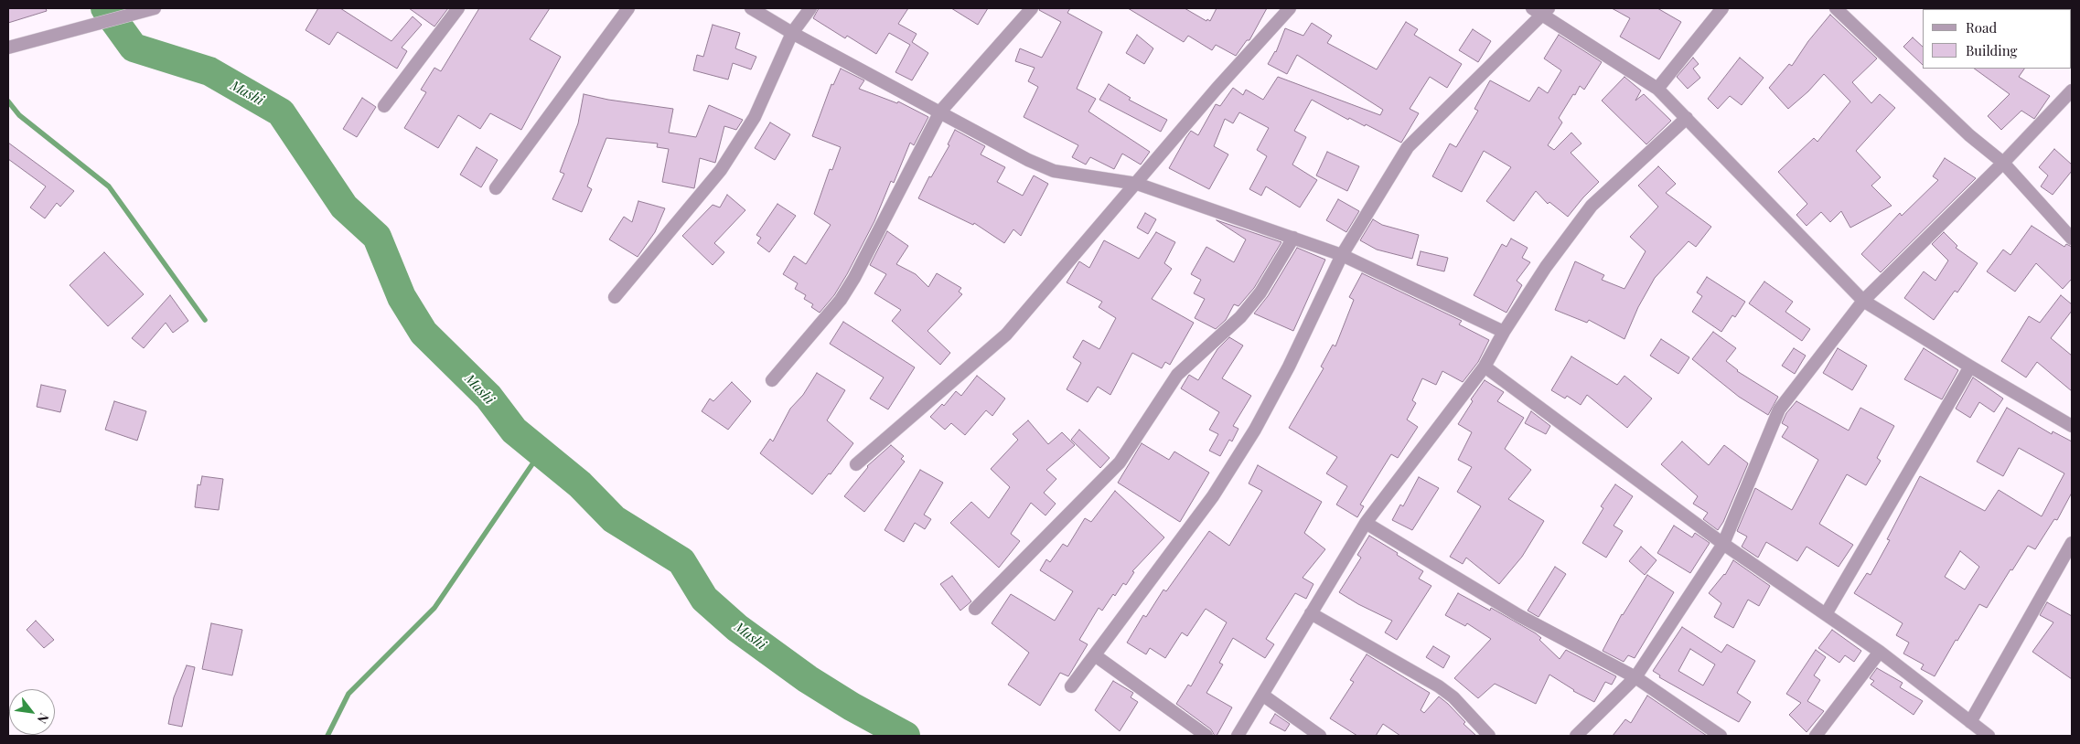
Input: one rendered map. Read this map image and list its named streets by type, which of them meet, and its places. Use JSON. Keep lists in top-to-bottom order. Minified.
{"water":["Mashi"],"legend":["Road","Building"],"north":"bottom right"}
